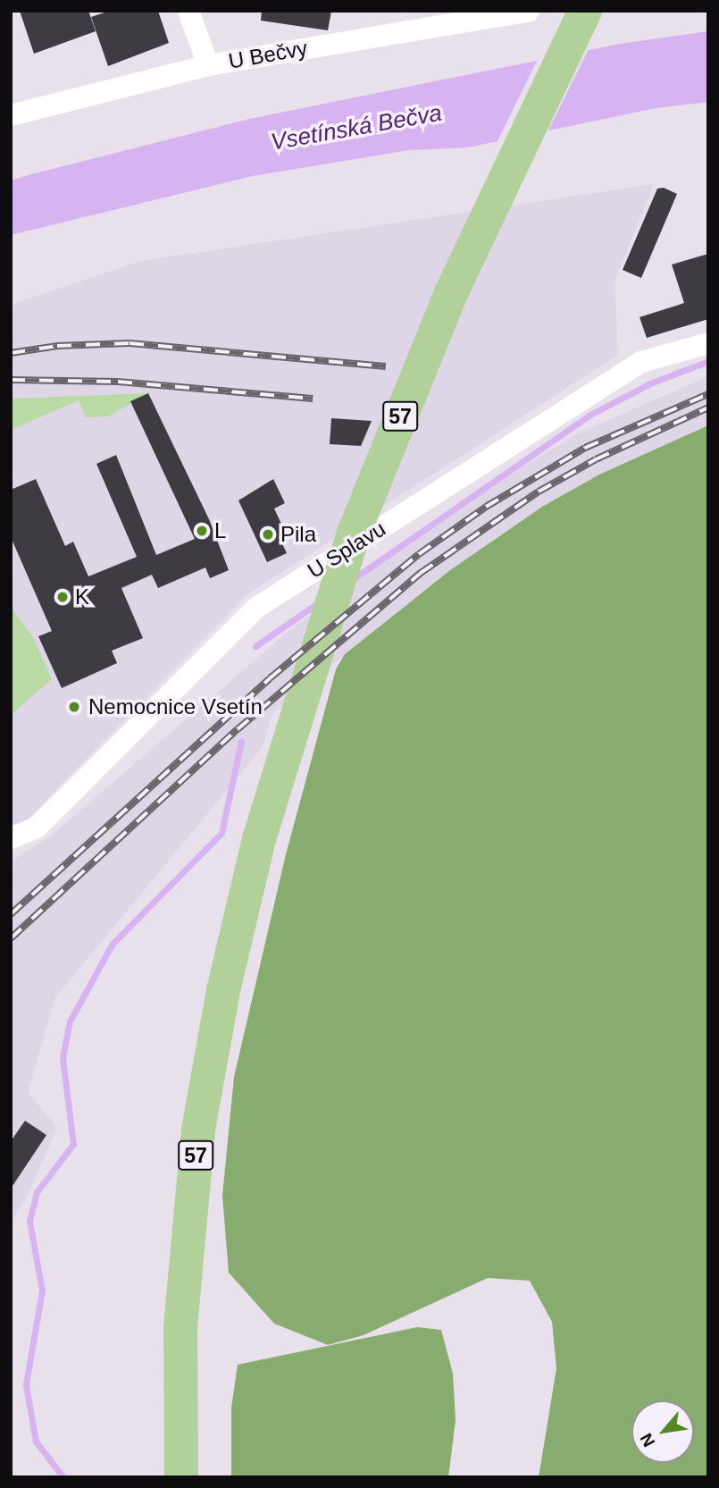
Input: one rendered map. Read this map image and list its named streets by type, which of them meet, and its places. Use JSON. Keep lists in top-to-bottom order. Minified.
{"streets":{"main road":["57"],"street":["U Bečvy","U Splavu"]},"water":["Vsetínská Bečva"],"places":["L","Pila","K","Nemocnice Vsetín"],"north":"bottom left"}
